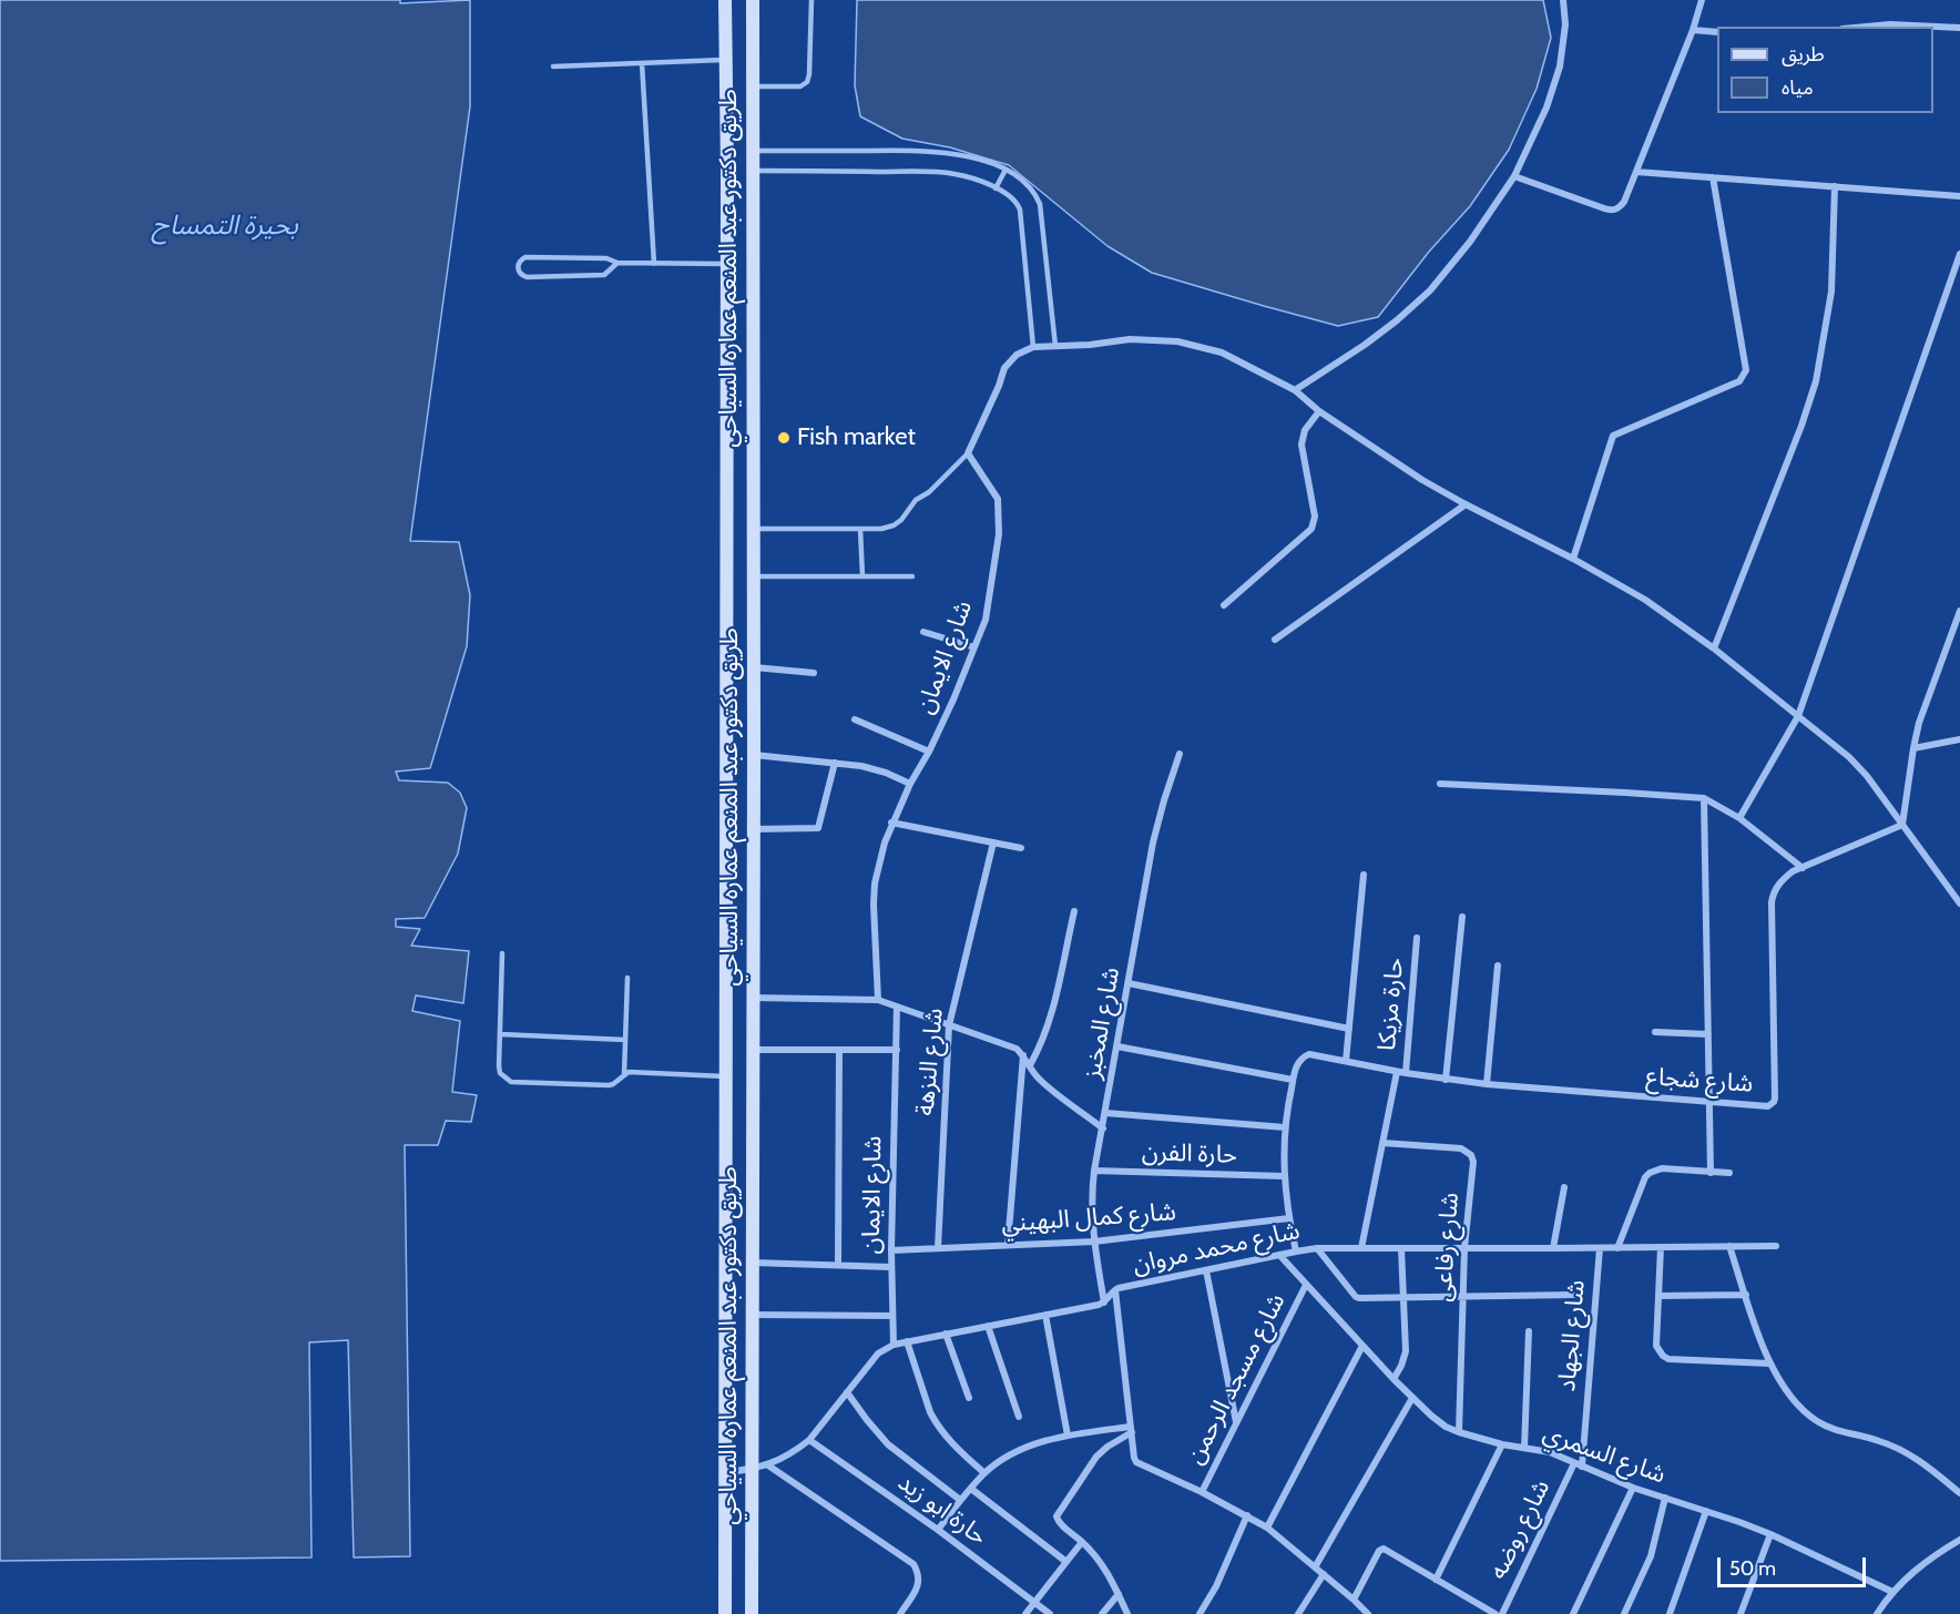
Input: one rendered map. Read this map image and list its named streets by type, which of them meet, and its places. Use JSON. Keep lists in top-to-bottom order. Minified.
{"streets":{"main road":["طريق دكتور عبد المنعم عماره السياحي"],"street":["شارع الايمان","حارة مزيكا","شارع المخبز","شارع النزهة","شارع شجاع","حارة الفرن","شارع كمال البهيني","شارع رفاعى","شارع محمد مروان","شارع الجهاد","شارع مسجد الرحمن","شارع السمري","حارة ابو زيد","شارع روضه"]},"crossings":[["شارع الايمان","شارع كمال البهيني"],["حارة مزيكا","شارع شجاع"],["شارع المخبز","حارة الفرن"],["شارع المخبز","شارع كمال البهيني"],["شارع المخبز","شارع محمد مروان"],["شارع النزهة","شارع كمال البهيني"],["شارع رفاعى","شارع محمد مروان"],["شارع رفاعى","شارع السمري"],["شارع محمد مروان","شارع الجهاد"],["شارع محمد مروان","شارع السمري"],["شارع الجهاد","شارع السمري"],["شارع الجهاد","شارع روضه"],["شارع مسجد الرحمن","شارع السمري"],["شارع السمري","شارع روضه"]],"water":["بحيرة التمساح"],"places":["Fish market"],"legend":["طريق","مياه"],"scale_bar":"50 m"}
